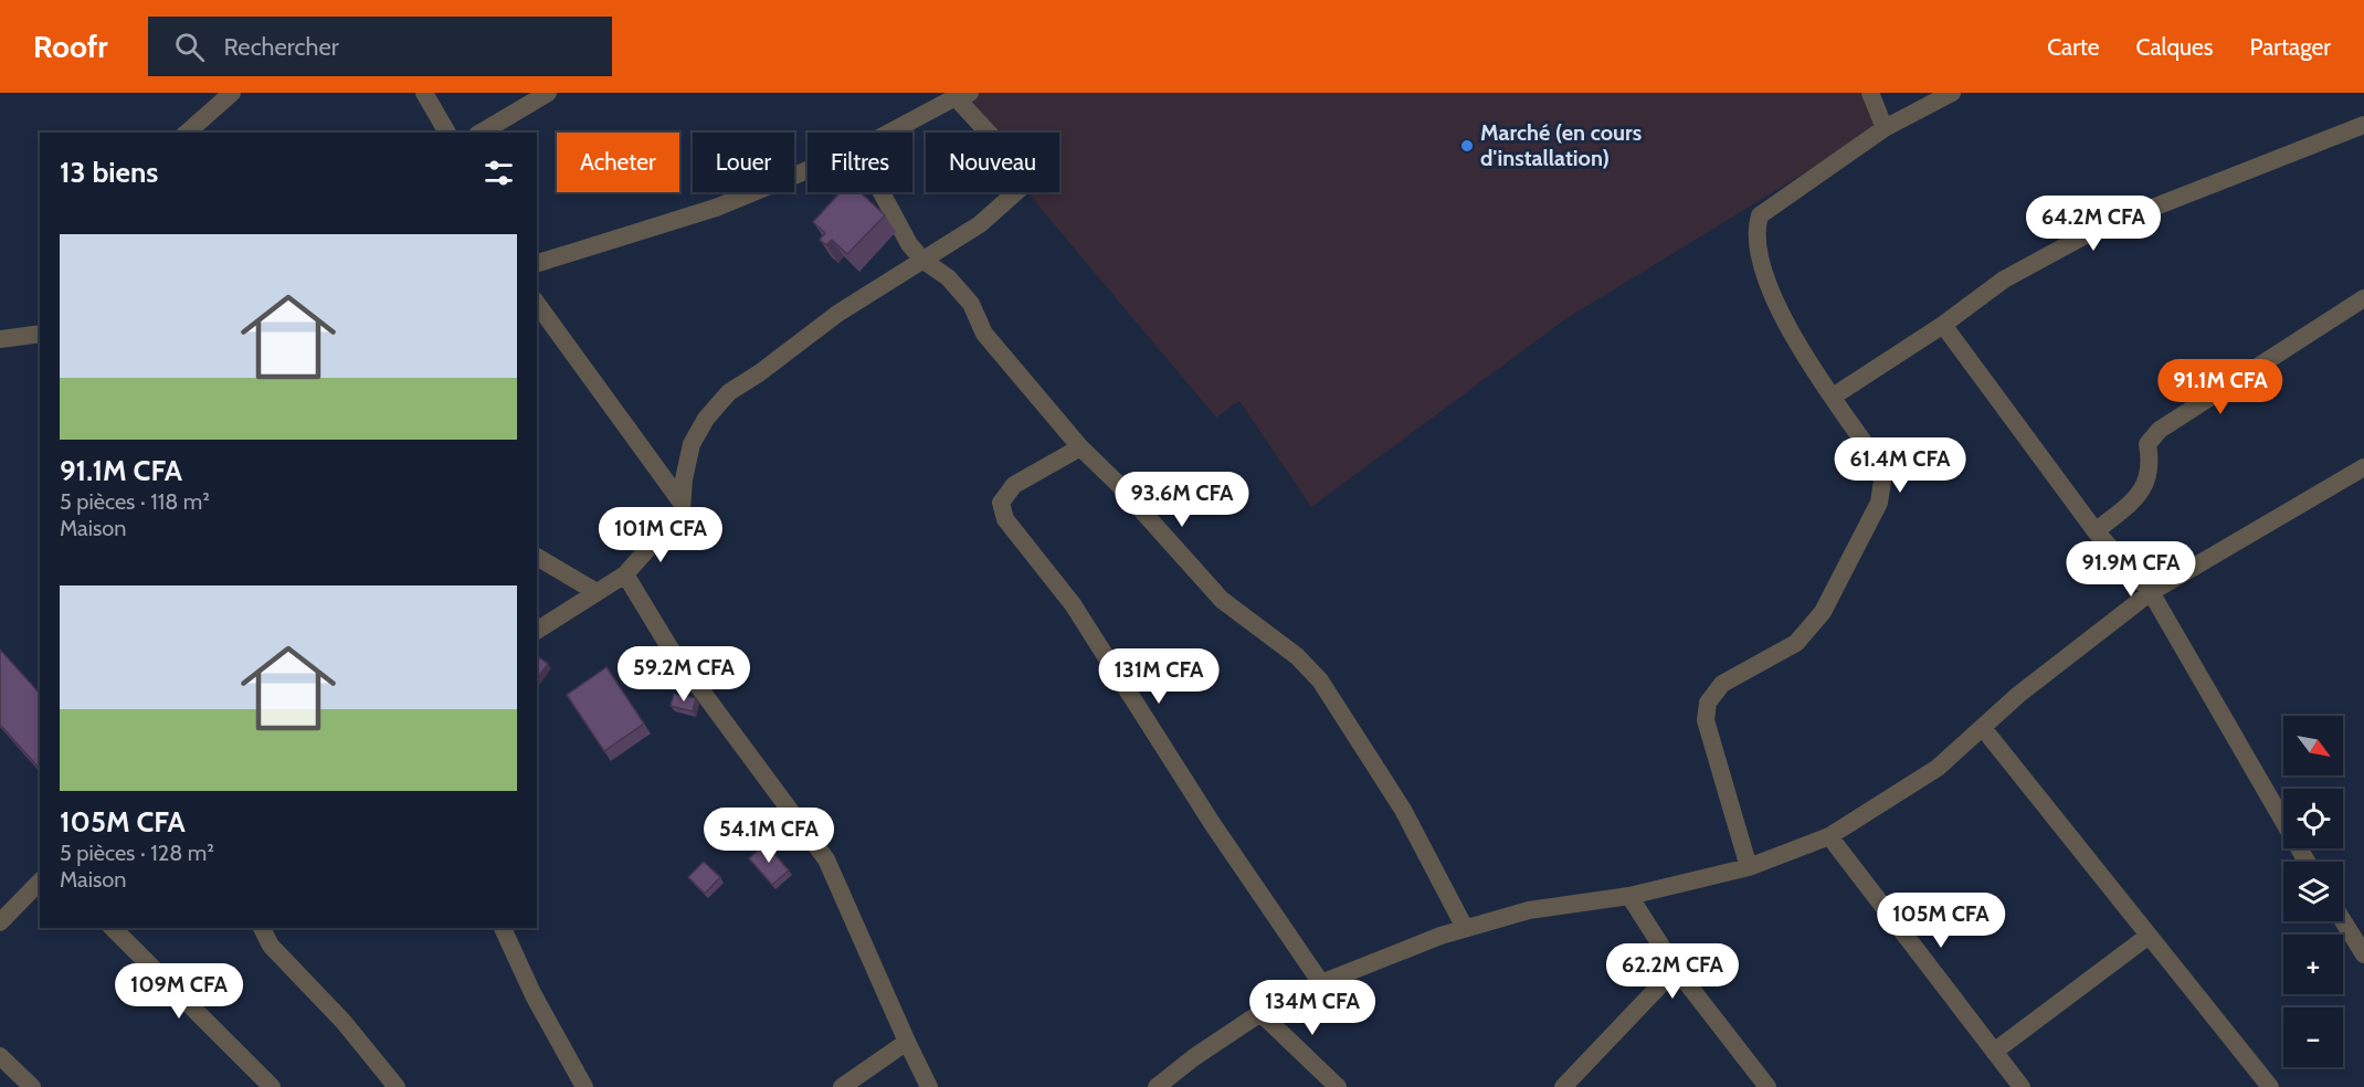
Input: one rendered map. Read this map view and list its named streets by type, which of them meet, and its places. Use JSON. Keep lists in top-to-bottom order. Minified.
{"places":["Marché (en cours d'installation)"],"north":"bottom right","page":{"header":"Roofr","search":"Rechercher","nav":["Carte","Calques","Partager"],"chip":["Acheter","Louer","Filtres","Nouveau"],"heading":"13 biens","price":["64.2M CFA","91.1M CFA","61.4M CFA","93.6M CFA","101M CFA","91.9M CFA","59.2M CFA","131M CFA","54.1M CFA","105M CFA","62.2M CFA","109M CFA","134M CFA"],"list":[{"name":"91.1M CFA","note":"5 pièces · 118 m² · Maison"},{"name":"105M CFA","note":"5 pièces · 128 m² · Maison"}],"map_buttons":["+","−"]}}
